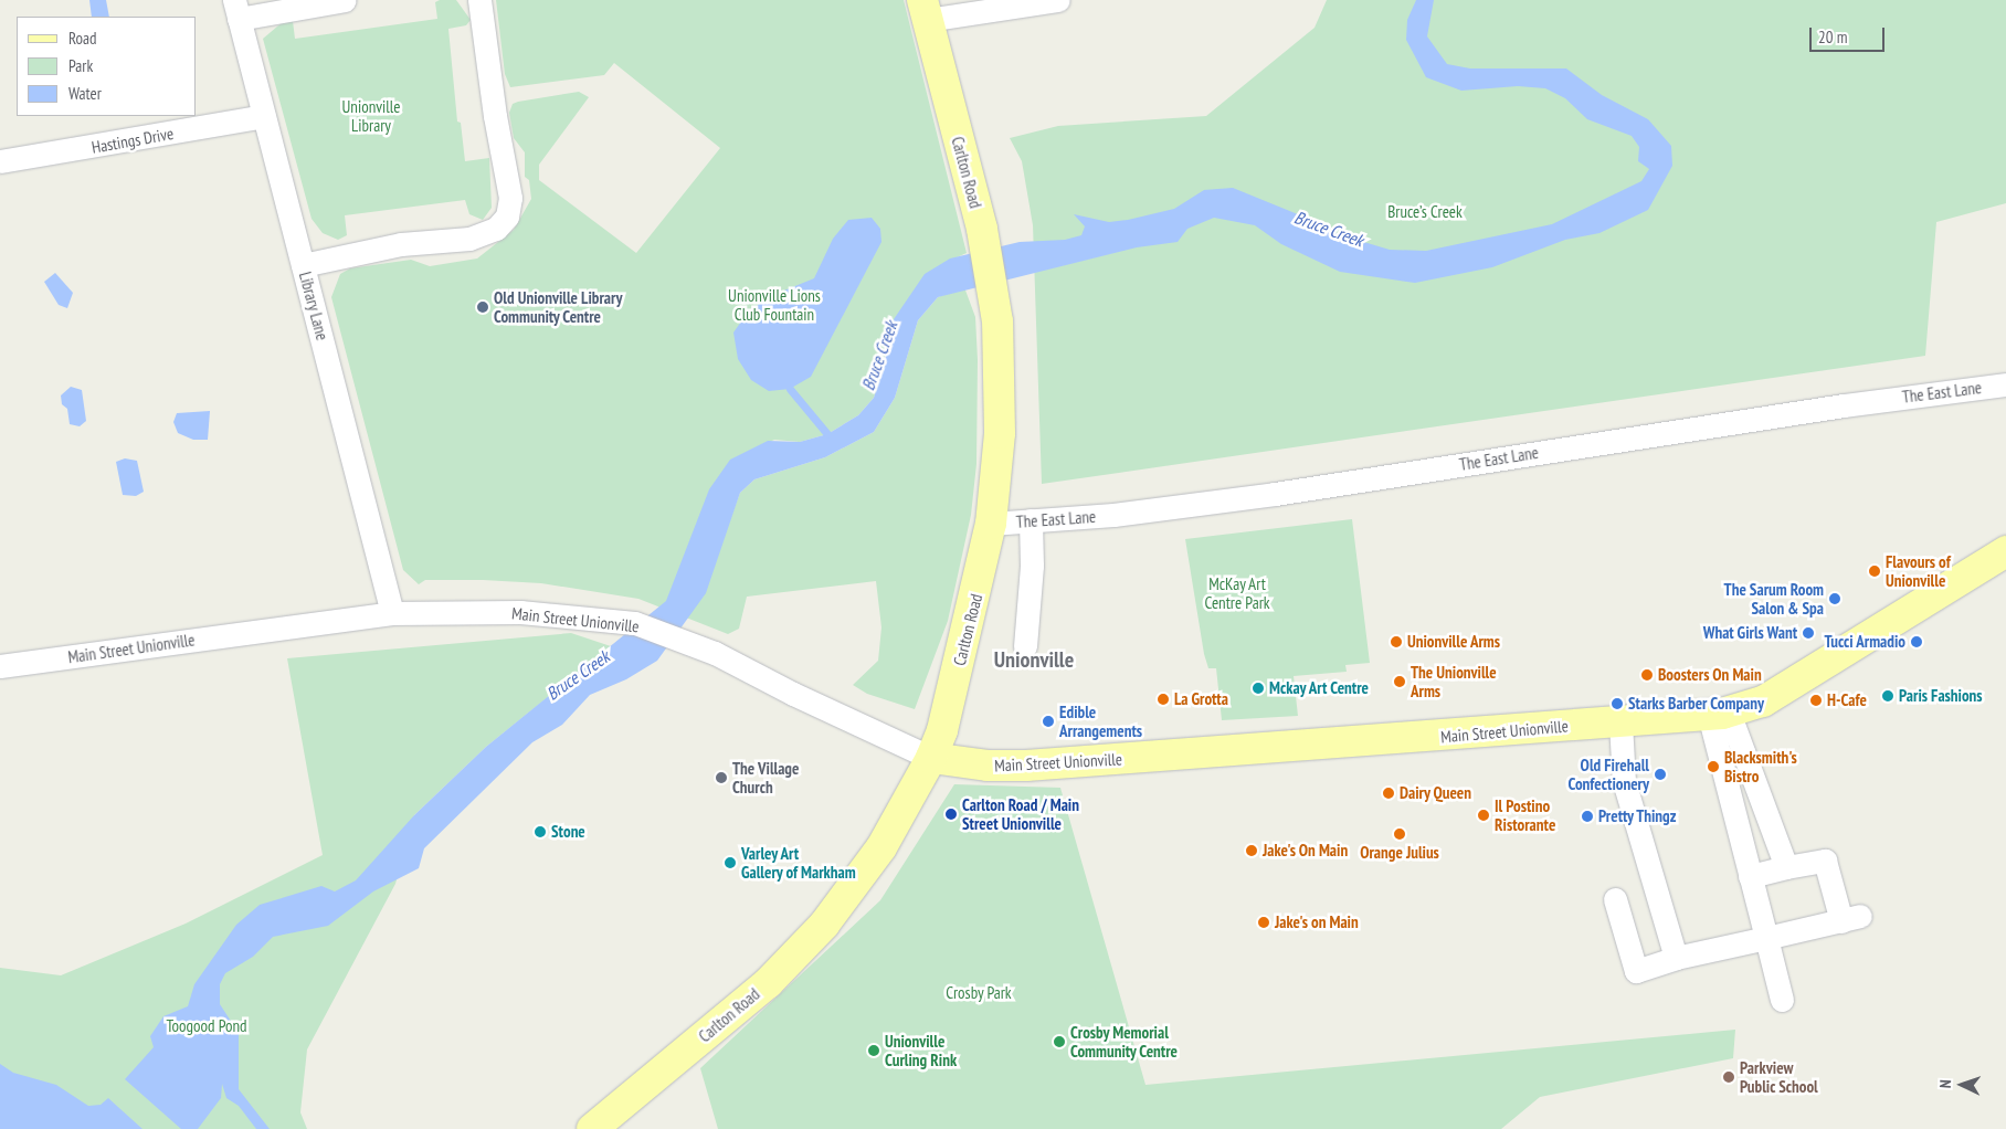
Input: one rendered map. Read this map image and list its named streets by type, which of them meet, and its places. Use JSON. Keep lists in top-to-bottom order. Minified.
{"streets":{"main road":["Carlton Road","Main Street Unionville"],"street":["Hastings Drive","Library Lane","The East Lane"]},"crossings":[["Hastings Drive","Library Lane"],["Carlton Road","The East Lane"],["Carlton Road","Main Street Unionville"],["Library Lane","Main Street Unionville"]],"districts":["Unionville"],"water":["Bruce Creek"],"parks":["Unionville Library","Bruce’s Creek","Unionville Lions Club Fountain","McKay Art Centre Park","Crosby Park","Toogood Pond"],"places":["Old Unionville Library Community Centre","Flavours of Unionville","The Sarum Room Salon & Spa","What Girls Want","Unionville Arms","Tucci Armadio","Boosters On Main","The Unionville Arms","Mckay Art Centre","Paris Fashions","La Grotta","H-Cafe","Starks Barber Company","Edible Arrangements","Blacksmith's Bistro","Old Firehall Confectionery","The Village Church","Dairy Queen","Carlton Road / Main Street Unionville","Il Postino Ristorante","Pretty Thingz","Stone","Orange Julius","Jake's On Main","Varley Art Gallery of Markham","Jake's on Main","Crosby Memorial Community Centre","Unionville Curling Rink","Parkview Public School"],"legend":["Road","Park","Water"],"scale_bar":"20 m","north":"left"}
